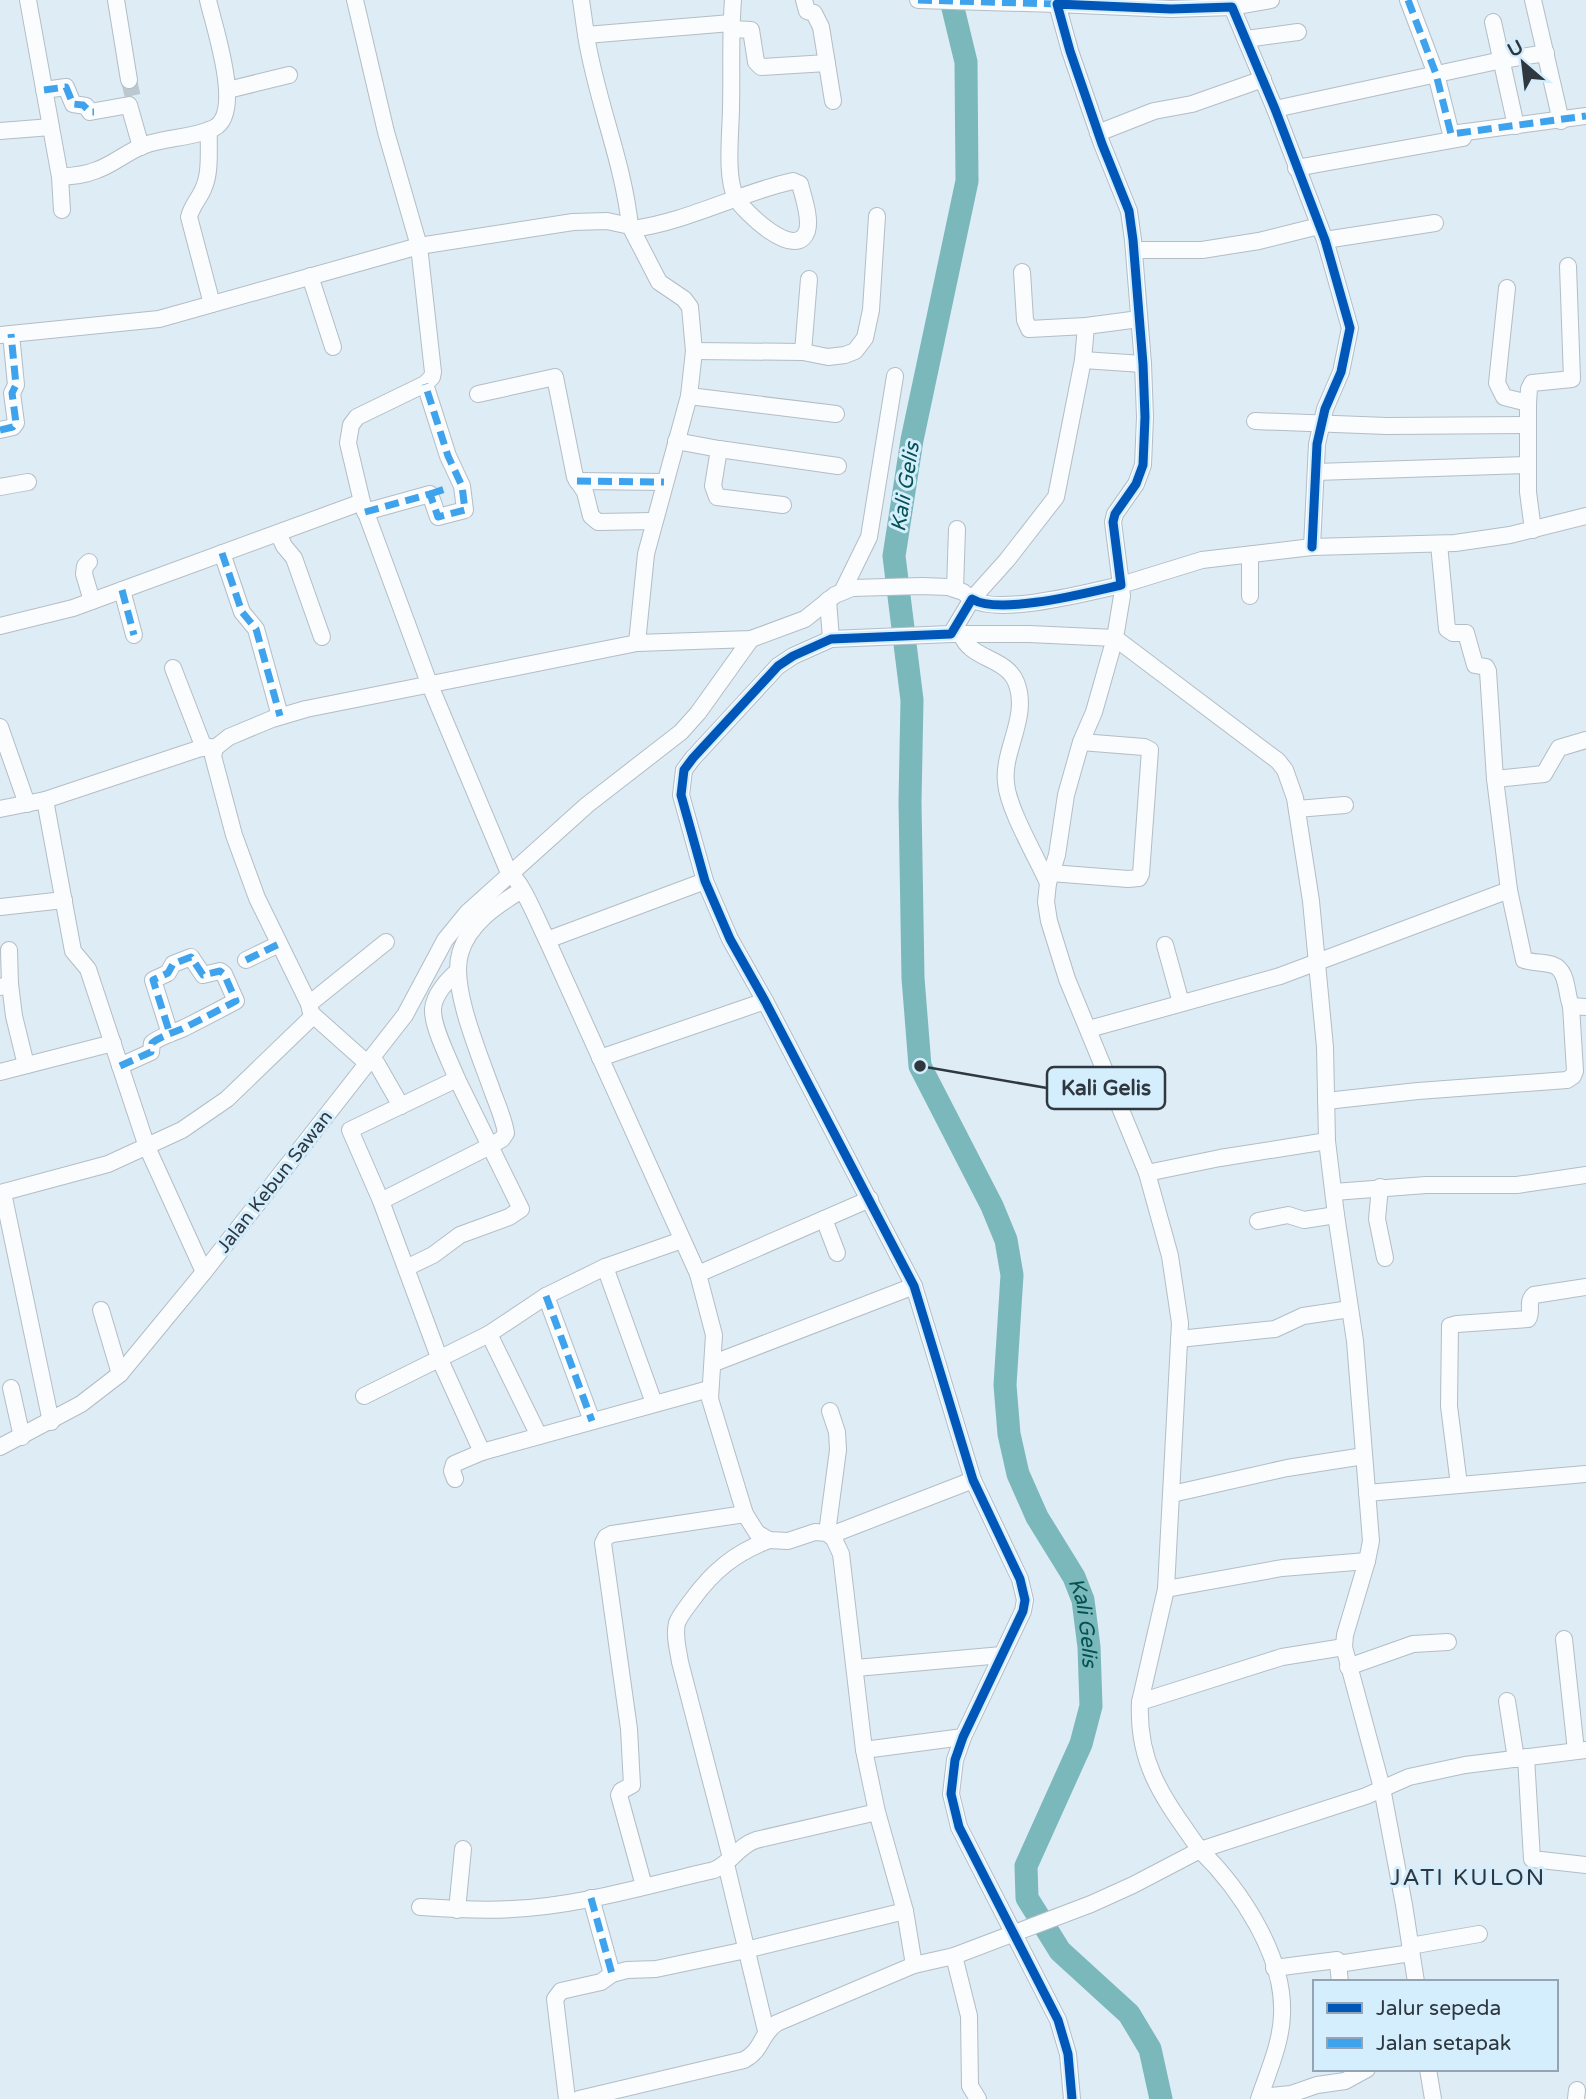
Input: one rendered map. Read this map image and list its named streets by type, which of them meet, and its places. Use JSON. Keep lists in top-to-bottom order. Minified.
{"streets":{"street":["Jalan Kebun Sawan"]},"districts":["JATI KULON"],"water":["Kali Gelis"],"places":["Kali Gelis"],"legend":["Jalur sepeda","Jalan setapak"],"north":"top left"}
